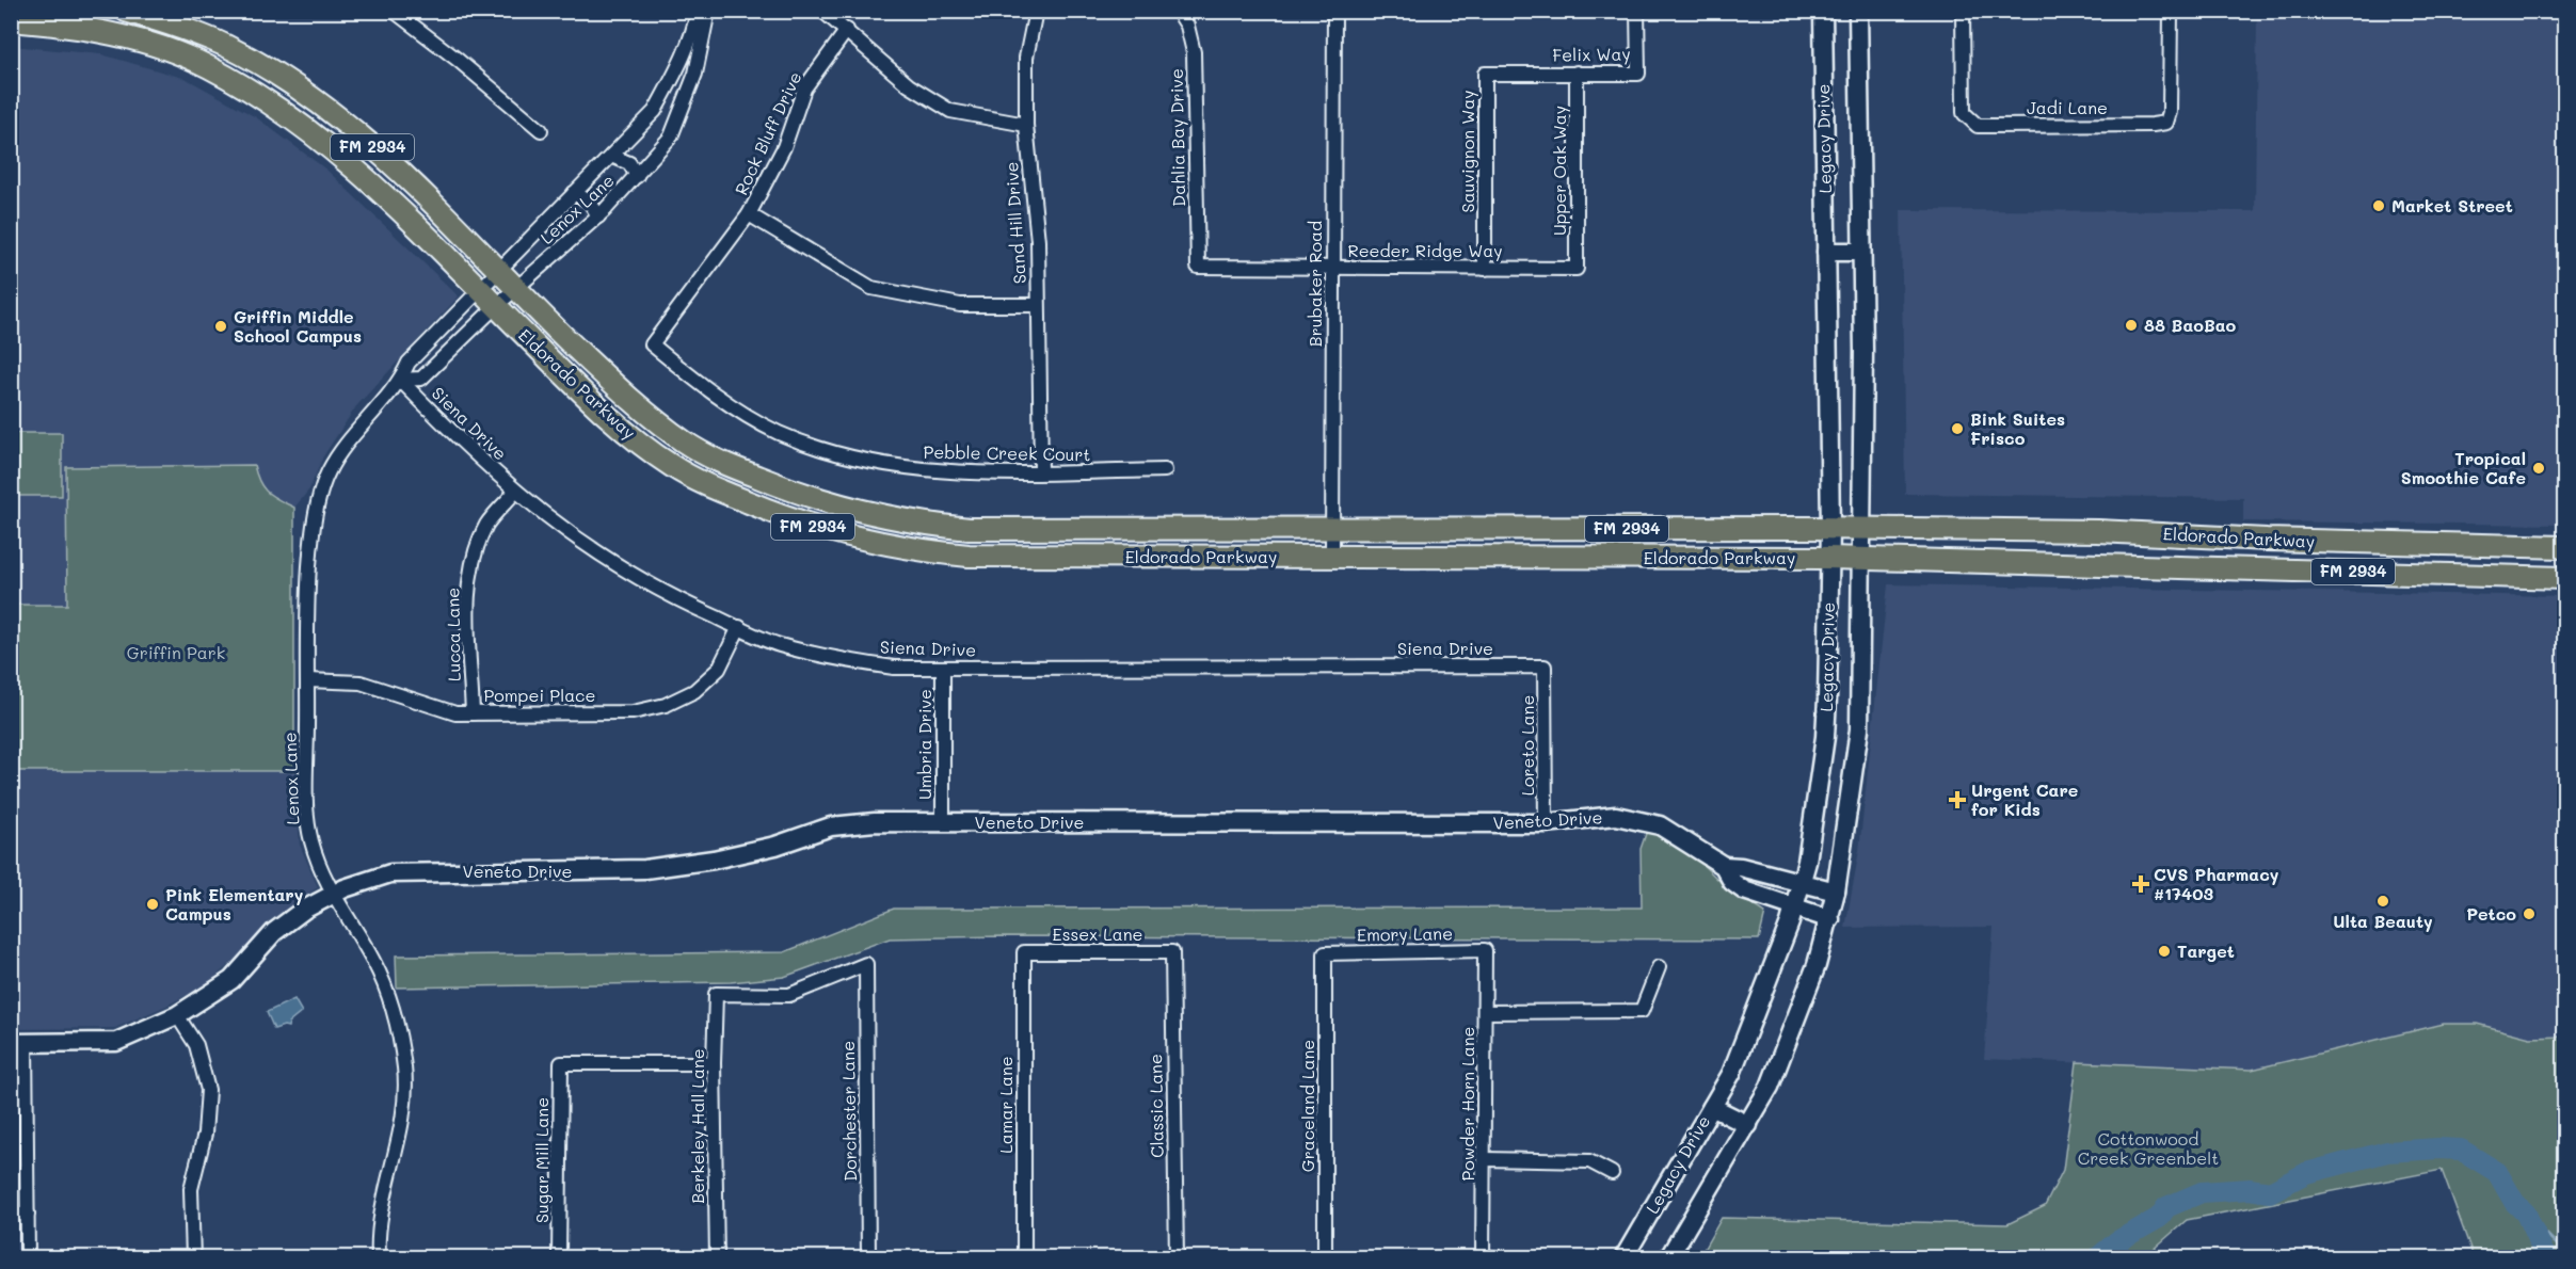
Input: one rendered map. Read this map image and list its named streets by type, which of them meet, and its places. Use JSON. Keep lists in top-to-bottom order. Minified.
{"streets":{"main road":["Legacy Drive","FM 2934","Eldorado Parkway","Veneto Drive"],"street":["Felix Way","Jadi Lane","Rock Bluff Drive","Dahlia Bay Drive","Sauvignon Way","Upper Oak Way","Lenox Lane","Sand Hill Drive","Reeder Ridge Way","Brubaker Road","Siena Drive","Pebble Creek Court","Lucca Lane","Pompei Place","Umbria Drive","Loreto Lane","Essex Lane","Emory Lane","Powder Horn Lane","Lamar Lane","Classic Lane","Graceland Lane","Dorchester Lane","Berkeley Hall Lane","Sugar Mill Lane"]},"crossings":[["Felix Way","Sauvignon Way"],["Felix Way","Upper Oak Way"],["Rock Bluff Drive","Pebble Creek Court"],["Dahlia Bay Drive","Reeder Ridge Way"],["Legacy Drive","Eldorado Parkway"],["Legacy Drive","Veneto Drive"],["Sauvignon Way","Reeder Ridge Way"],["Upper Oak Way","Reeder Ridge Way"],["Lenox Lane","Eldorado Parkway"],["Lenox Lane","Siena Drive"],["Lenox Lane","Pompei Place"],["Lenox Lane","Veneto Drive"],["Sand Hill Drive","Pebble Creek Court"],["Reeder Ridge Way","Brubaker Road"],["Brubaker Road","Eldorado Parkway"],["Siena Drive","Lucca Lane"],["Siena Drive","Pompei Place"],["Siena Drive","Umbria Drive"],["Siena Drive","Loreto Lane"],["Lucca Lane","Pompei Place"],["Umbria Drive","Veneto Drive"],["Loreto Lane","Veneto Drive"],["Essex Lane","Lamar Lane"],["Essex Lane","Classic Lane"],["Emory Lane","Powder Horn Lane"],["Emory Lane","Graceland Lane"],["Dorchester Lane","Berkeley Hall Lane"],["Berkeley Hall Lane","Sugar Mill Lane"]],"parks":["Griffin Park","Cottonwood Creek Greenbelt"],"places":{"other":["Market Street","88 BaoBao","Griffin Middle School Campus","Bink Suites Frisco","Tropical Smoothie Cafe","Ulta Beauty","Pink Elementary Campus","Petco","Target"],"health":["Urgent Care for Kids","CVS Pharmacy #17403"]}}
